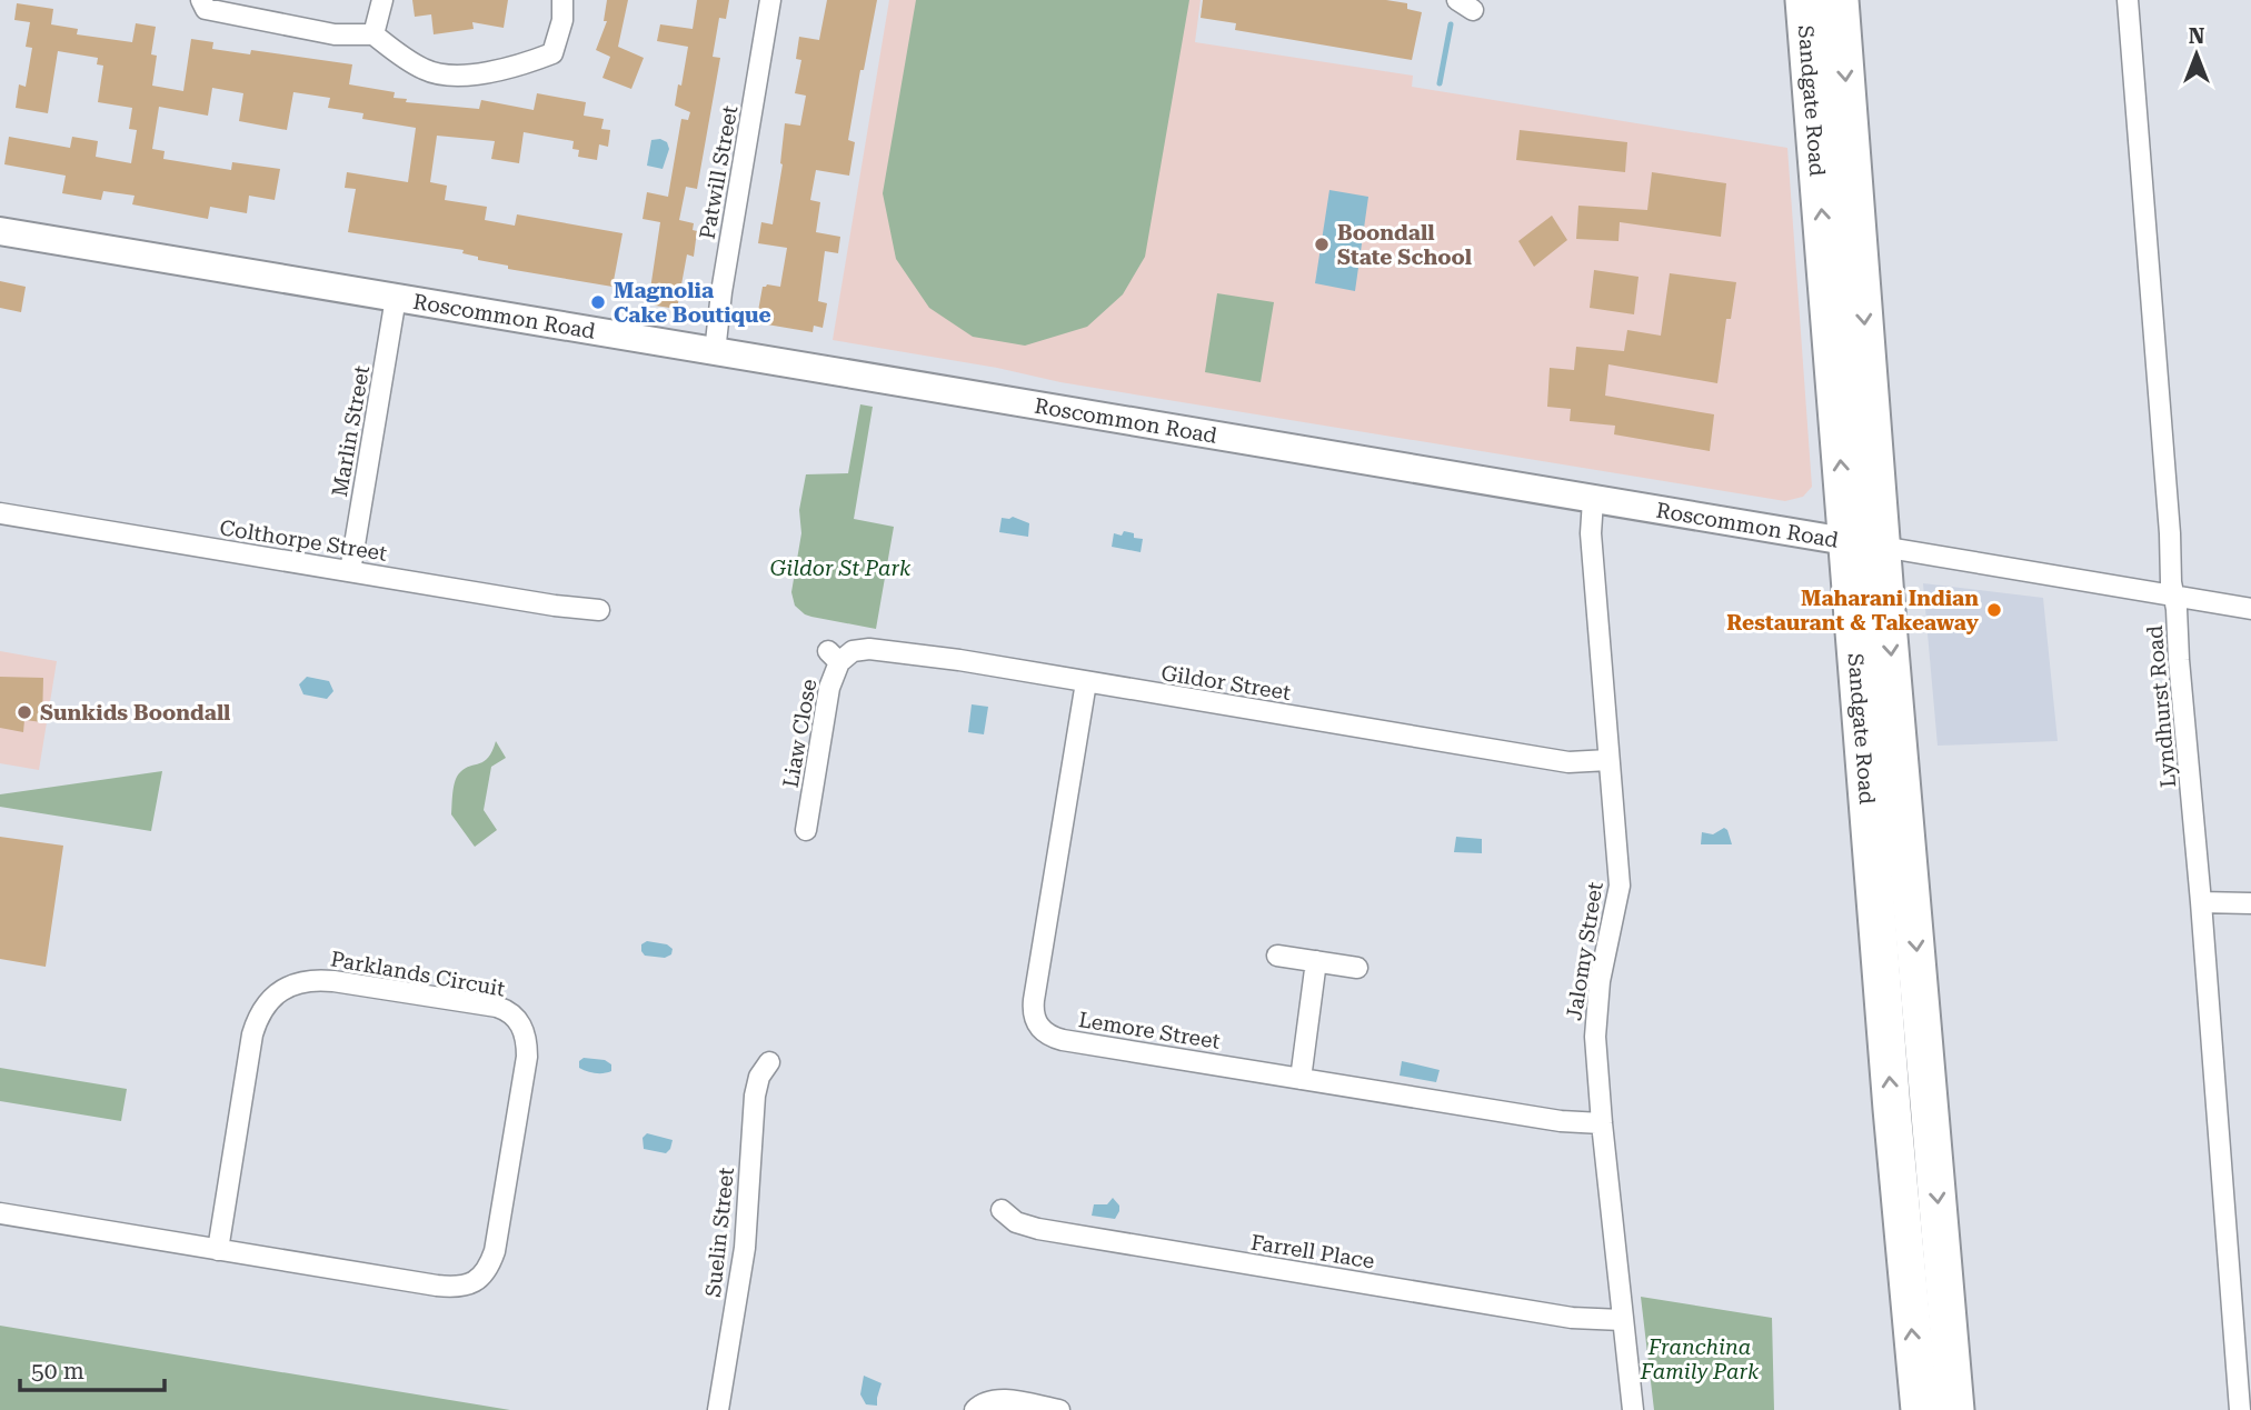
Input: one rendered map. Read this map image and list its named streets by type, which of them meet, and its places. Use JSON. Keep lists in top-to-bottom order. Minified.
{"streets":{"highway":["Sandgate Road"],"street":["Patwill Street","Roscommon Road","Marlin Street","Colthorpe Street","Gildor Street","Lyndhurst Road","Liaw Close","Jalomy Street","Parklands Circuit","Lemore Street","Suelin Street","Farrell Place"]},"crossings":[["Sandgate Road","Roscommon Road"],["Patwill Street","Roscommon Road"],["Roscommon Road","Marlin Street"],["Roscommon Road","Lyndhurst Road"],["Roscommon Road","Jalomy Street"],["Marlin Street","Colthorpe Street"],["Gildor Street","Liaw Close"],["Gildor Street","Jalomy Street"],["Gildor Street","Lemore Street"],["Jalomy Street","Lemore Street"],["Jalomy Street","Farrell Place"]],"parks":["Gildor St Park","Franchina Family Park"],"places":["Boondall State School","Magnolia Cake Boutique","Maharani Indian Restaurant & Takeaway","Sunkids Boondall"],"scale_bar":"50 m","north":"top"}
